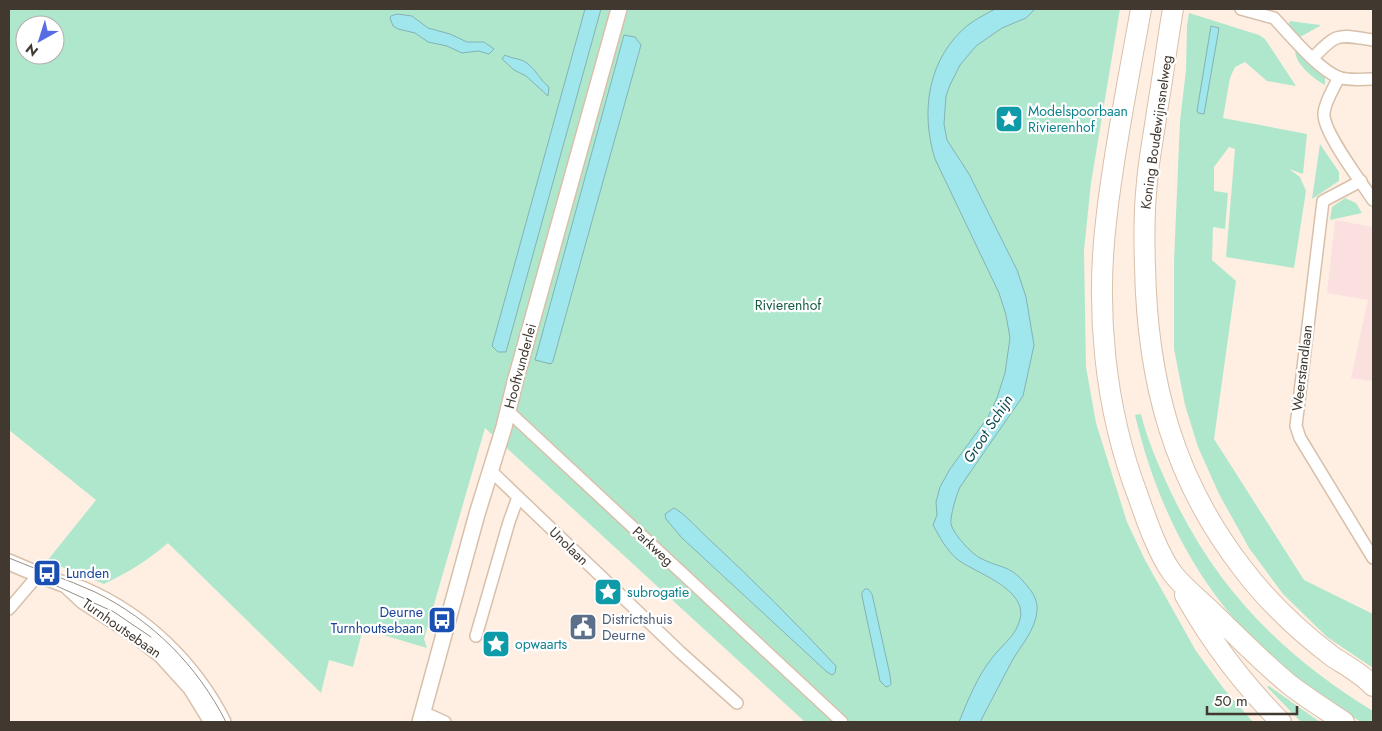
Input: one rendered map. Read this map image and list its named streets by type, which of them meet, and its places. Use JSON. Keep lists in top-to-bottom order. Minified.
{"streets":{"highway":["Koning Boudewijnsnelweg"],"street":["Hooftvunderlei","Weerstandlaan","Unolaan","Parkweg","Turnhoutsebaan"]},"crossings":[["Hooftvunderlei","Unolaan"],["Hooftvunderlei","Parkweg"]],"water":["Groot Schijn"],"parks":["Rivierenhof"],"places":{"place":["Modelspoorbaan Rivierenhof","subrogatie","opwaarts"],"bus stop":["Lunden","Deurne Turnhoutsebaan"],"public building":["Districtshuis Deurne"]},"scale_bar":"50 m","north":"bottom left"}
